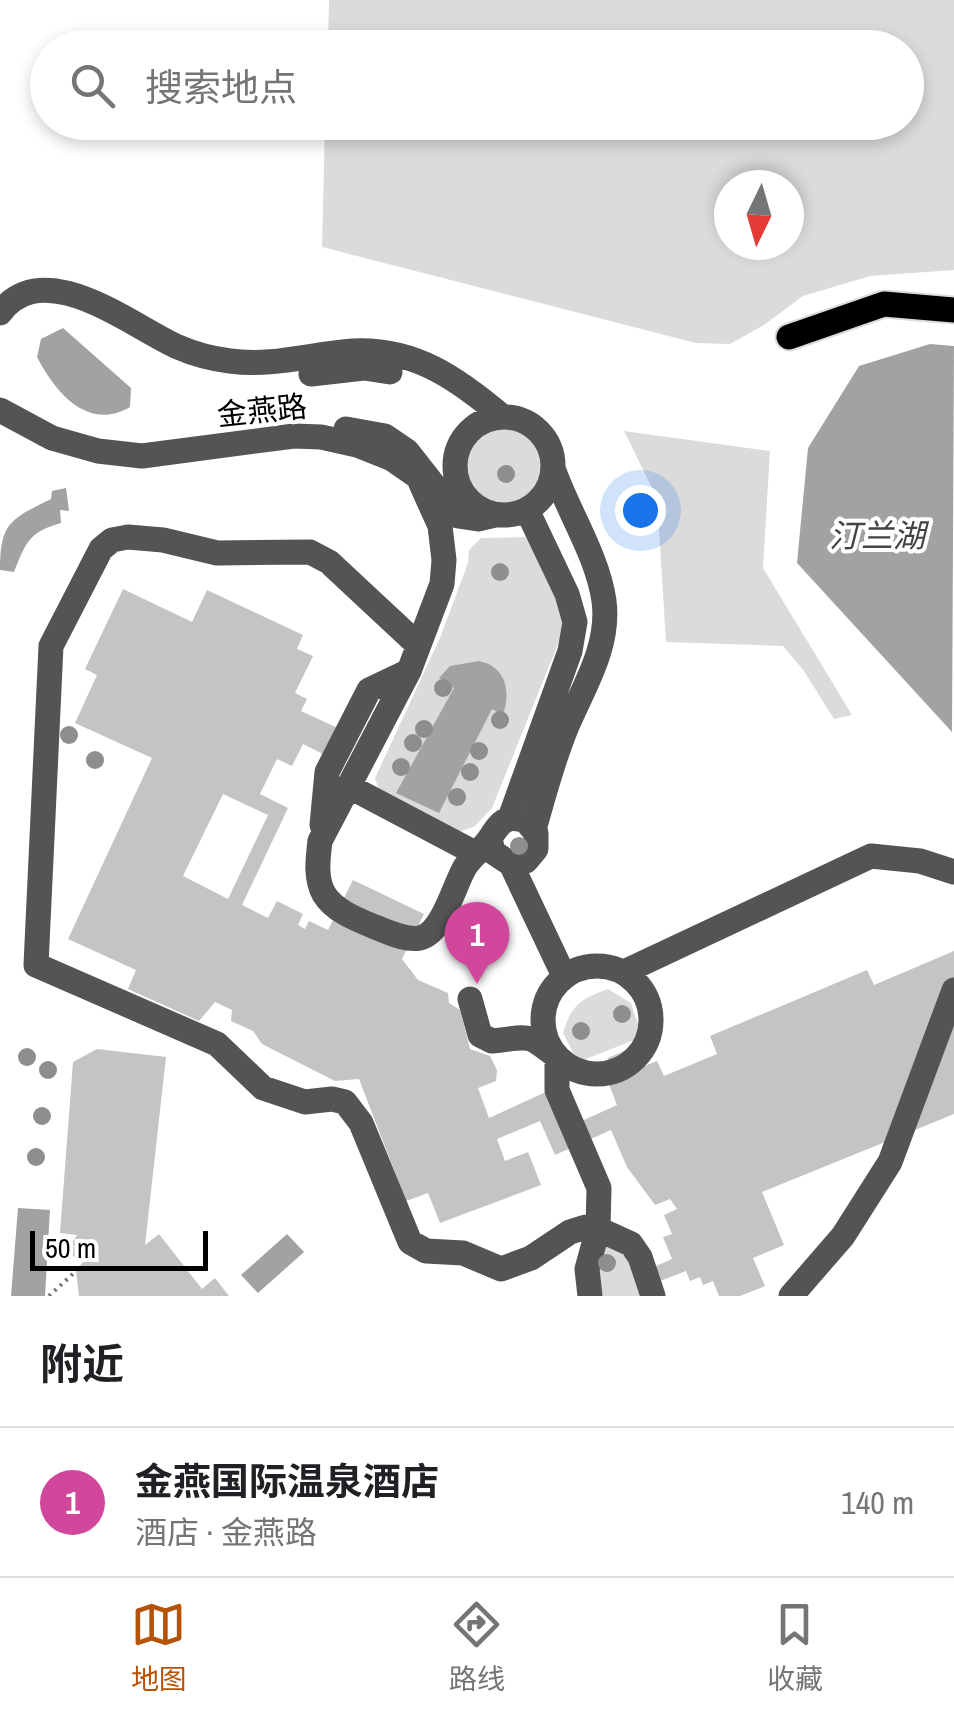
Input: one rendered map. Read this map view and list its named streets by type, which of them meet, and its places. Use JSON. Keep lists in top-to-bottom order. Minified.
{"streets":{"street":["金燕路"]},"water":["汀兰湖"],"scale_bar":"50 m","north":"bottom","page":{"search":"搜索地点","pins":"1","scale":"50 m","heading":"附近","list":[{"mark":"1","name":"金燕国际温泉酒店","note":"酒店 · 金燕路","value":"140 m"}],"nav":["地图","路线","收藏"]}}
